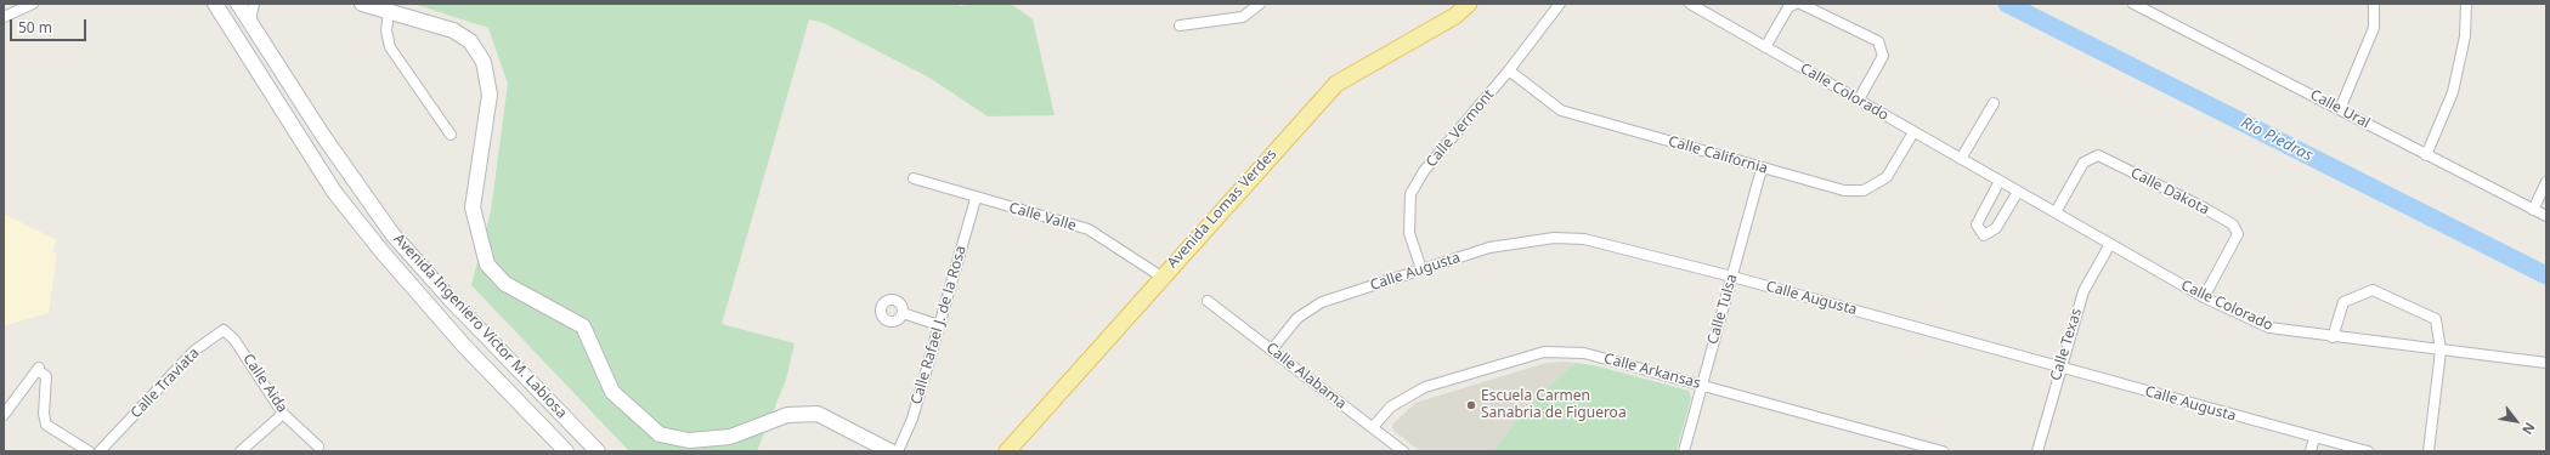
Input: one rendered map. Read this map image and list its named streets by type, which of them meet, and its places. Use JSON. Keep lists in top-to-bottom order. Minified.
{"streets":{"main road":["Avenida Lomas Verdes","Avenida Ingeniero Víctor M. Labiosa"],"street":["Calle Colorado","Calle Ural","Calle Vermont","Calle California","Calle Dakota","Calle Valle","Calle Augusta","Calle Tulsa","Calle Rafael J. de la Rosa","Calle Texas","Calle Arkansas","Calle Alabama","Calle Traviata","Calle Aida"]},"crossings":[["Calle Colorado","Calle California"],["Calle Colorado","Calle Dakota"],["Calle Colorado","Calle Texas"],["Calle Vermont","Calle California"],["Calle Vermont","Calle Augusta"],["Calle California","Calle Tulsa"],["Avenida Lomas Verdes","Calle Valle"],["Calle Valle","Calle Rafael J. de la Rosa"],["Calle Augusta","Calle Tulsa"],["Calle Augusta","Calle Texas"],["Calle Augusta","Calle Alabama"],["Calle Tulsa","Calle Arkansas"],["Calle Arkansas","Calle Alabama"],["Calle Traviata","Calle Aida"]],"water":["Río Piedras"],"places":["Escuela Carmen Sanabria de Figueroa"],"scale_bar":"50 m","north":"bottom right"}
